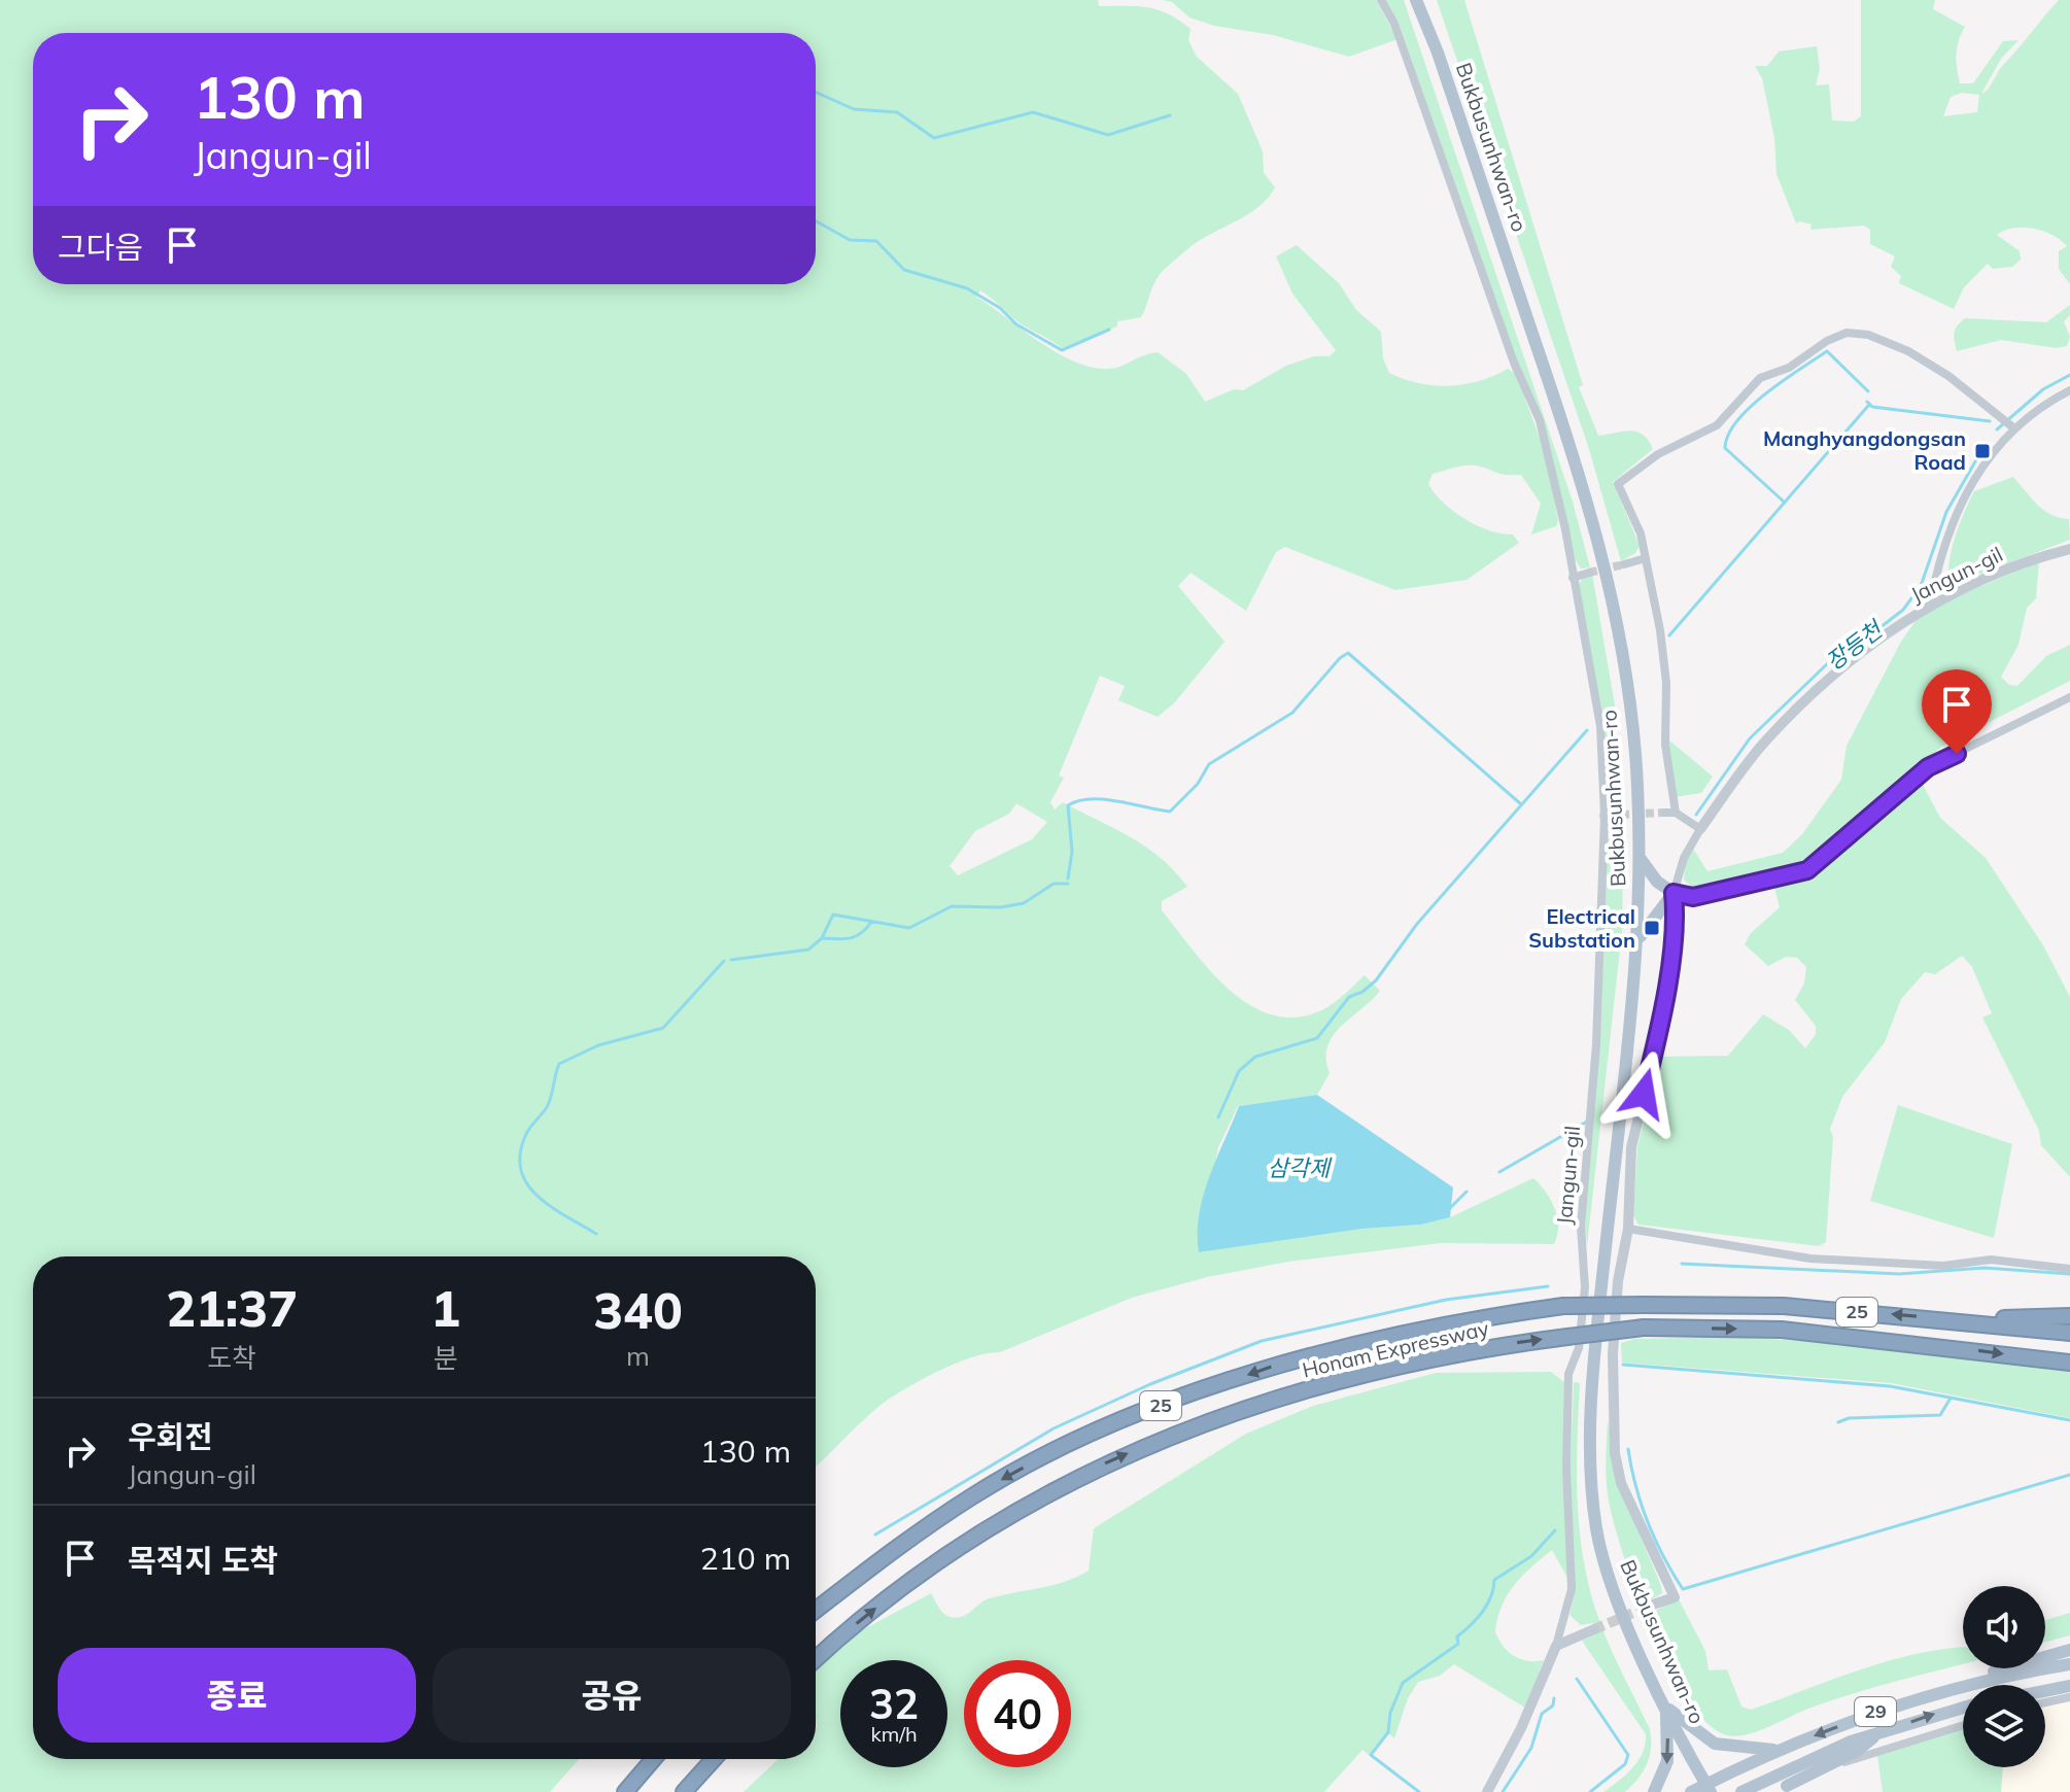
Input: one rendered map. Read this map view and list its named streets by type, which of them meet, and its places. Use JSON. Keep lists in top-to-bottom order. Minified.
{"streets":{"highway":["25","Honam Expressway"],"main road":["Bukbusunhwan-ro","29"],"street":["Jangun-gil"]},"crossings":[["Bukbusunhwan-ro","29"]],"water":["장등천","삼각제"],"places":{"transit":["Manghyangdongsan Road","Electrical Substation"]},"page":{"turn":["130 m","Jangun-gil"],"then":"그다음","eta":["21:37","도착","1","분","340","m"],"list":[{"name":"우회전","note":"Jangun-gil","value":"130 m"},{"name":"목적지 도착","value":"210 m"}],"buttons":["종료","공유"],"speed":"32 km/h","limit":"40"}}
